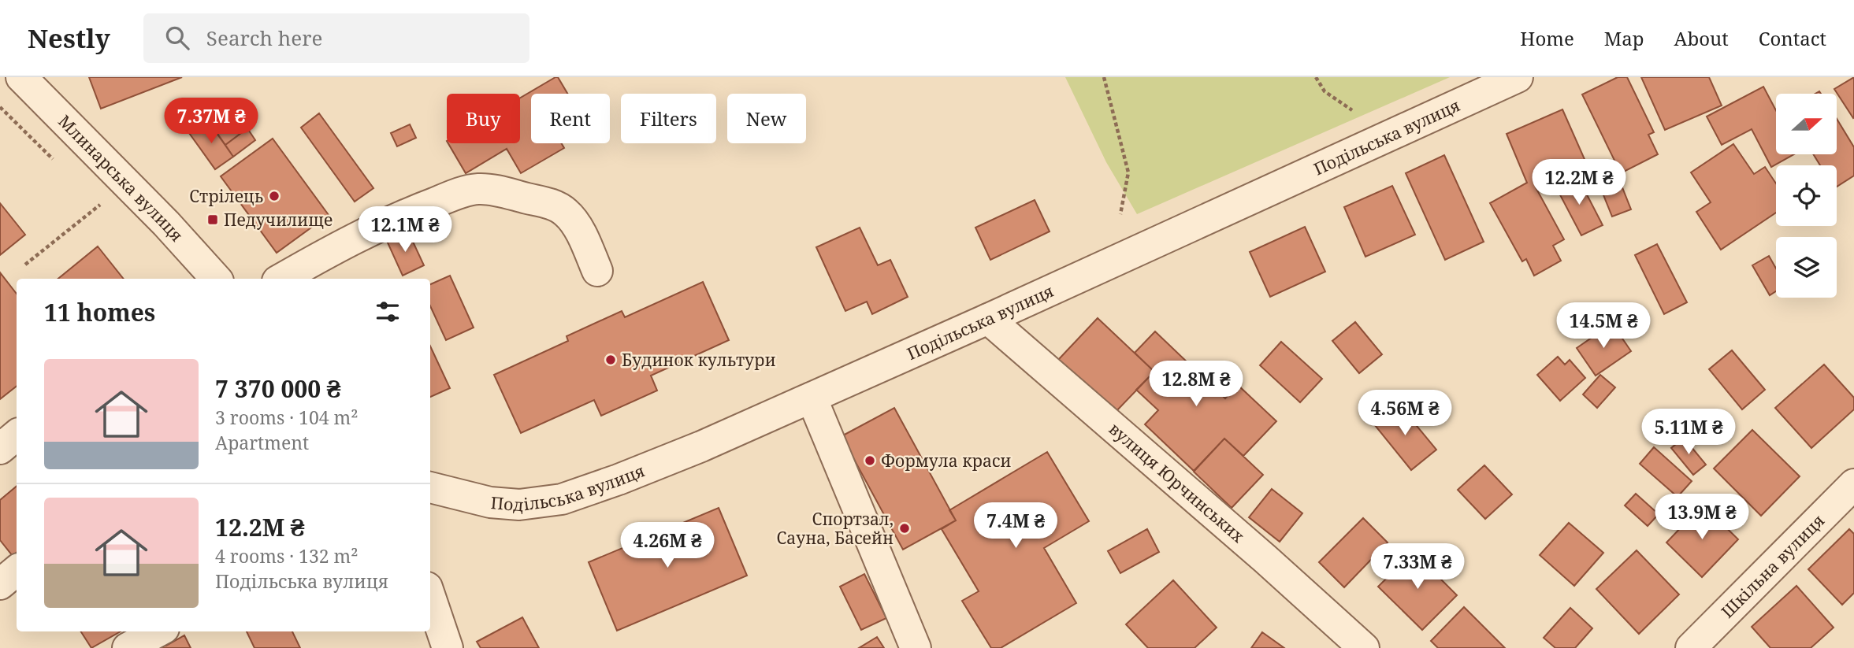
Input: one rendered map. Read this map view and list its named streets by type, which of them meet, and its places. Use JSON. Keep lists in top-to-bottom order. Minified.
{"streets":{"street":["Подільська вулиця","Млинарська вулиця","вулиця Юрчинських","Шкільна вулиця"]},"crossings":[["Подільська вулиця","вулиця Юрчинських"]],"places":{"other":["Стрілець","Будинок культури","Формула краси","Спортзал, Сауна, Басейн"],"transit":["Педучилище"]},"north":"right","page":{"header":"Nestly","search":"Search here","nav":["Home","Map","About","Contact"],"chip":["Buy","Rent","Filters","New"],"price":["7.37M ₴","12.2M ₴","12.1M ₴","14.5M ₴","12.8M ₴","4.56M ₴","5.11M ₴","13.9M ₴","7.4M ₴","4.26M ₴","7.33M ₴"],"heading":"11 homes","list":[{"name":"7 370 000 ₴","note":"3 rooms · 104 m² · Apartment"},{"name":"12.2M ₴","note":"4 rooms · 132 m² · Подільська вулиця"}]}}
